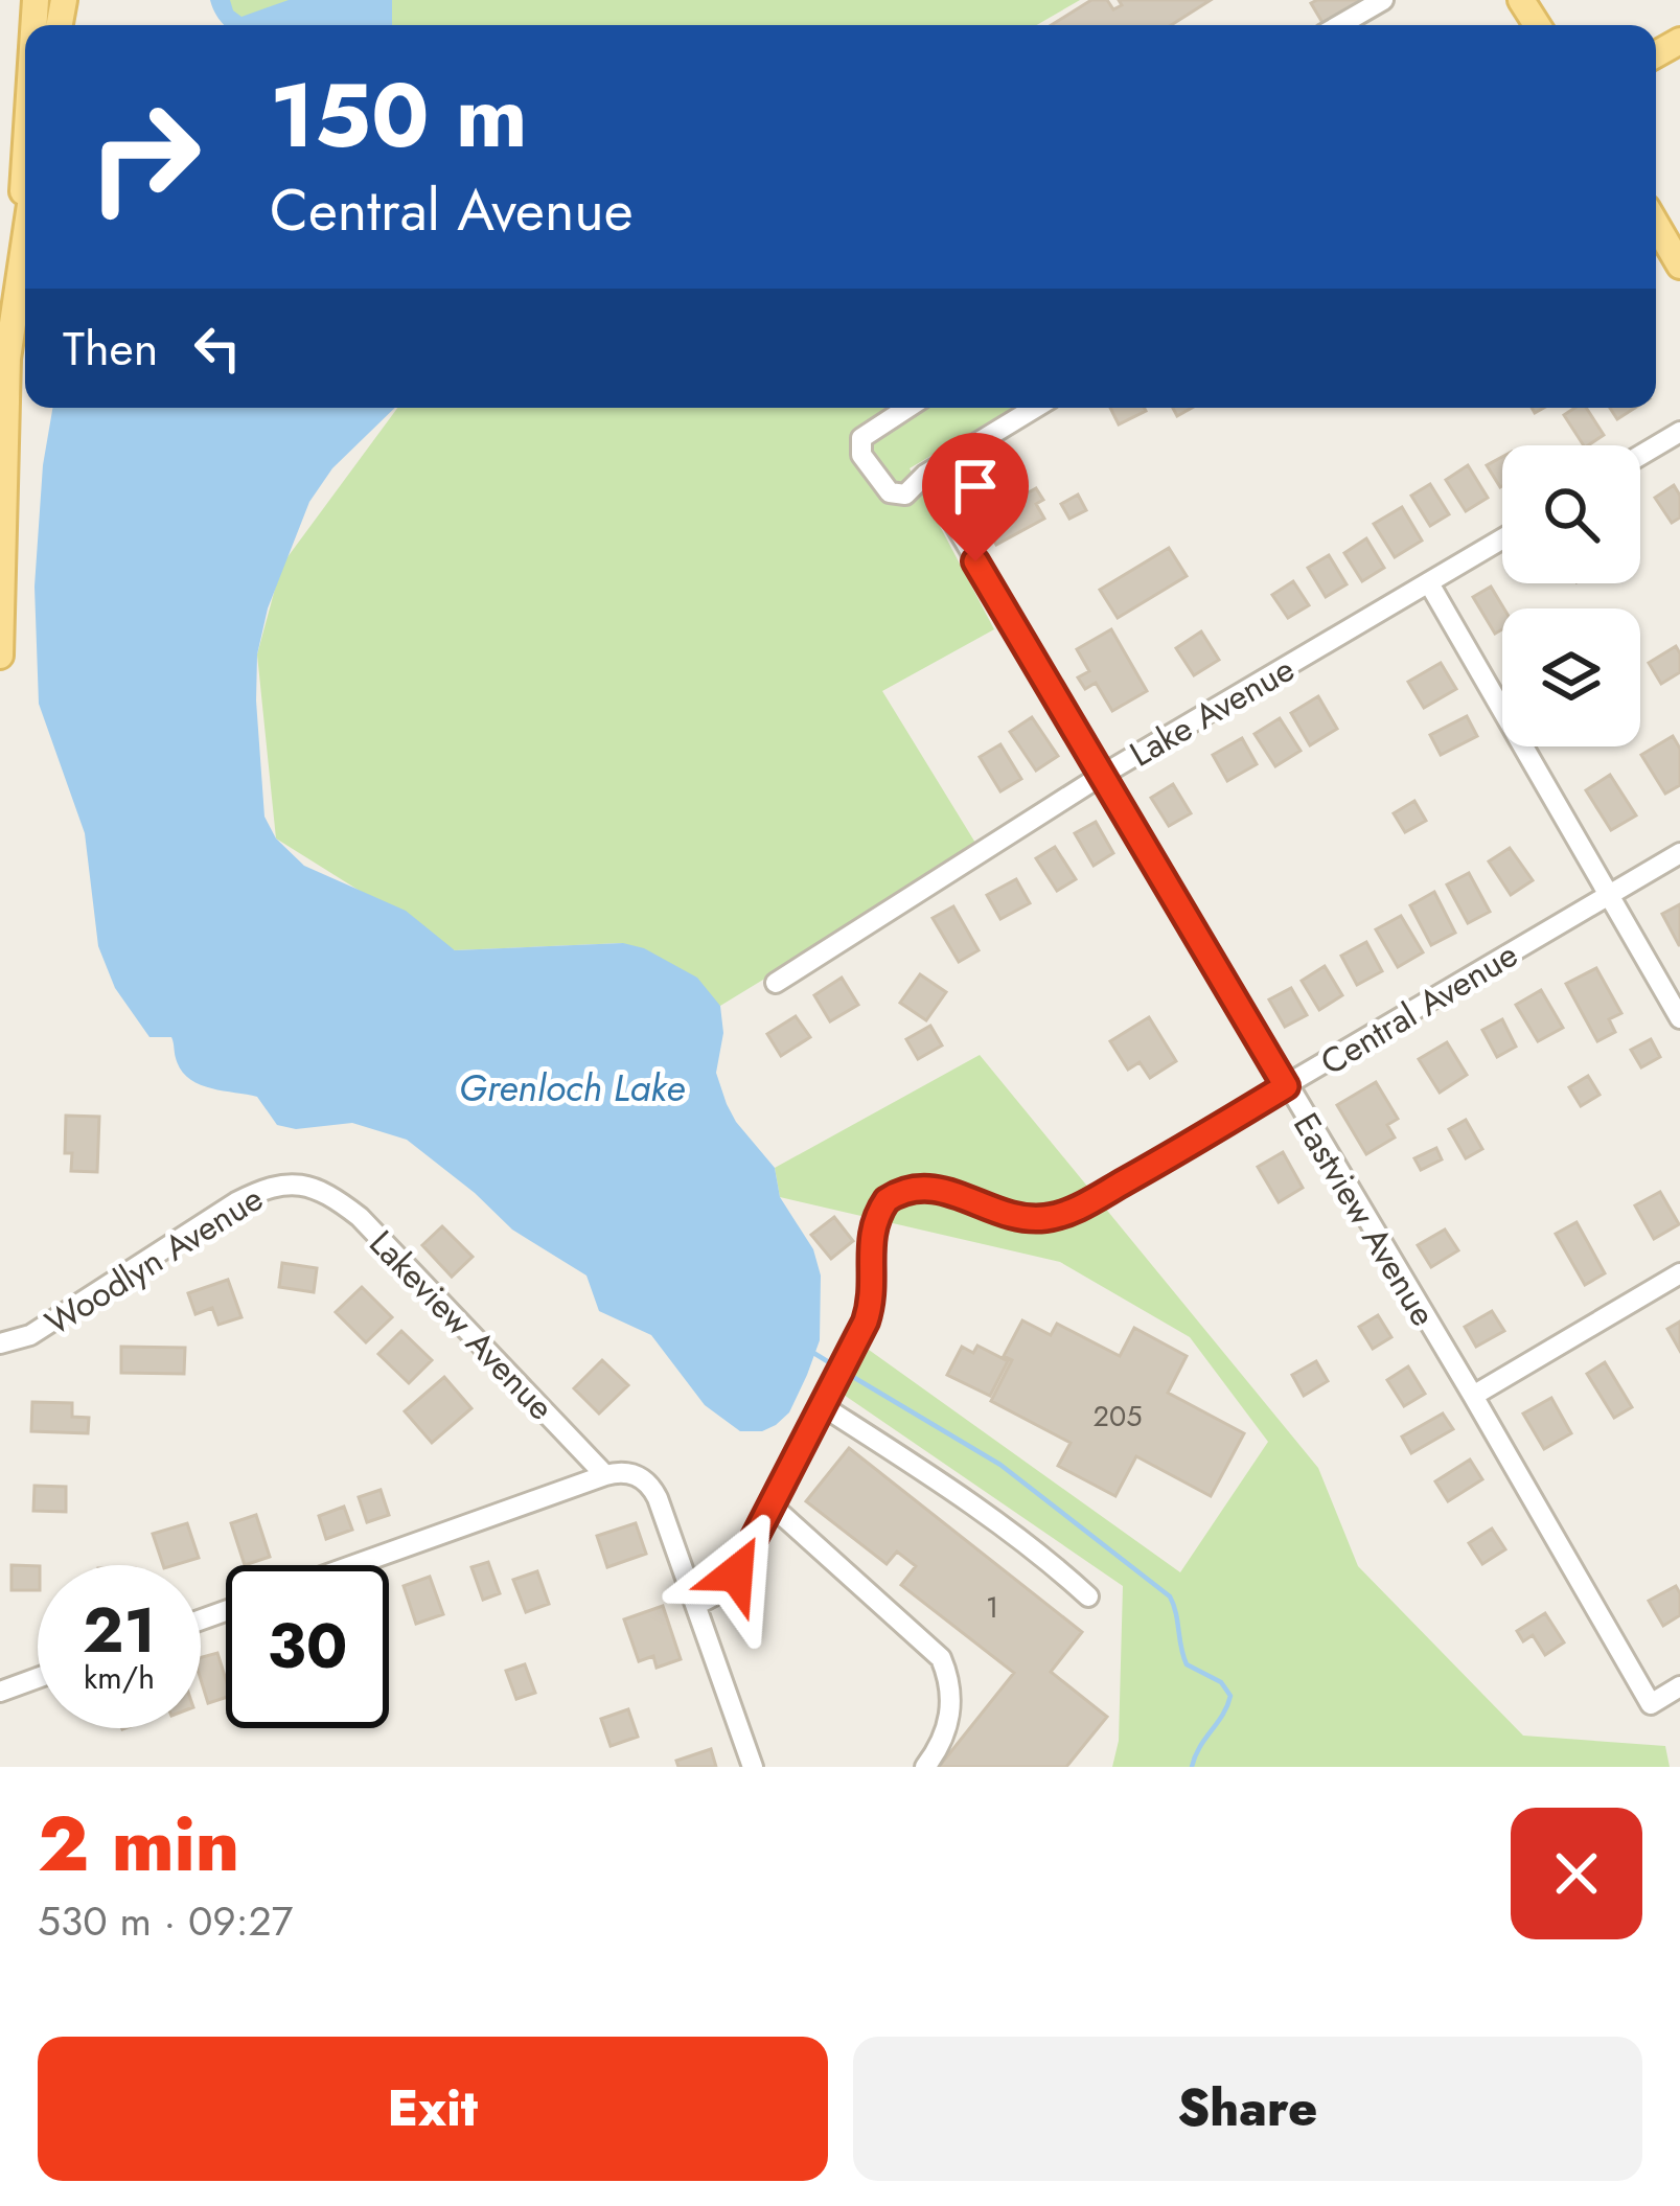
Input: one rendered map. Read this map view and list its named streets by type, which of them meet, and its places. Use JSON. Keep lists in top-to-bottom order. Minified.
{"streets":{"street":["Lake Avenue","Central Avenue","Eastview Avenue","Woodlyn Avenue","Lakeview Avenue"]},"crossings":[["Lake Avenue","Eastview Avenue"],["Central Avenue","Eastview Avenue"],["Woodlyn Avenue","Lakeview Avenue"]],"water":["Grenloch Lake"],"house_numbers":["205","1"],"page":{"turn":["150 m","Central Avenue"],"then":"Then","speed":"21 km/h","limit":"30","heading":["2 min","530 m · 09:27"],"buttons":["Exit","Share"]}}
